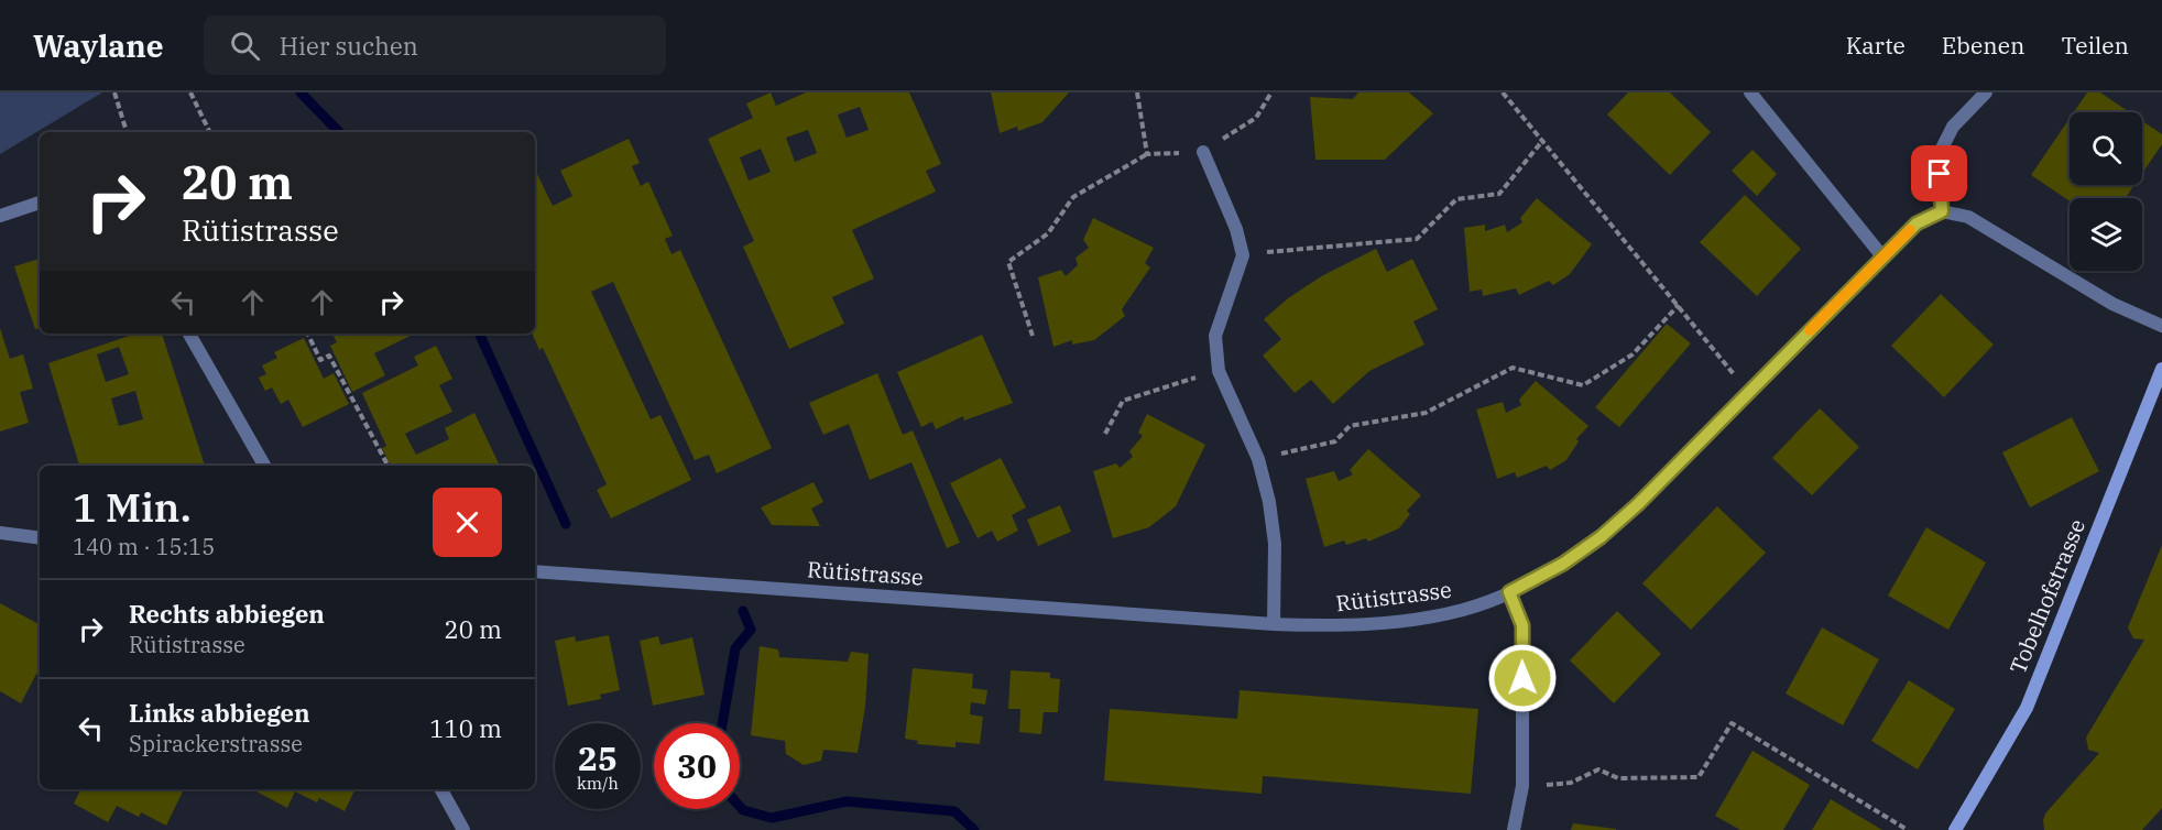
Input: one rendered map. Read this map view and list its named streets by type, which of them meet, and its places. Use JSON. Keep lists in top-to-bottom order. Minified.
{"streets":{"main road":["Tobelhofstrasse"],"street":["Rütistrasse"]},"page":{"header":"Waylane","search":"Hier suchen","nav":["Karte","Ebenen","Teilen"],"turn":["20 m","Rütistrasse"],"heading":["1 Min.","140 m · 15:15"],"list":[{"name":"Rechts abbiegen","note":"Rütistrasse","value":"20 m"},{"name":"Links abbiegen","note":"Spirackerstrasse","value":"110 m"}],"speed":"25 km/h","limit":"30"}}
